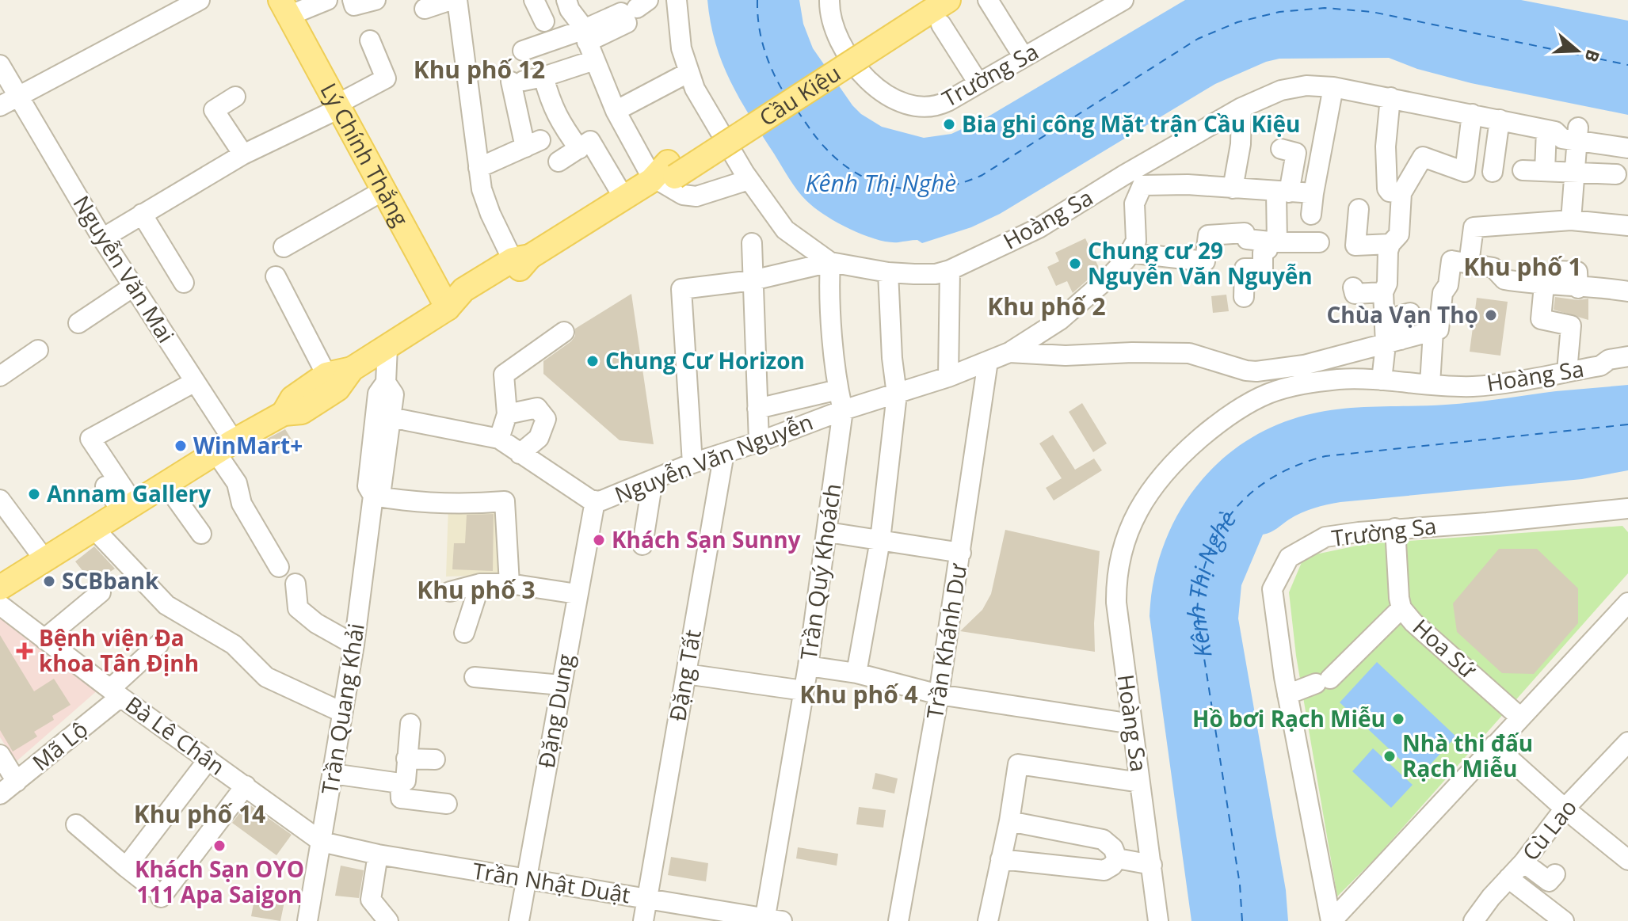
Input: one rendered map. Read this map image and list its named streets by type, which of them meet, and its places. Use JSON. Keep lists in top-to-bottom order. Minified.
{"streets":{"main road":["Cầu Kiệu","Lý Chính Thắng"],"street":["Trường Sa","Hoàng Sa","Nguyễn Văn Mai","Nguyễn Văn Nguyễn","Trần Quý Khoách","Trần Khánh Dư","Hoa Sứ","Ðặng Tất","Trần Quang Khải","Đặng Dung","Bà Lê Chân","Mã Lộ","Cù Lao","Trần Nhật Duật"]},"crossings":[["Trường Sa","Hoa Sứ"],["Cầu Kiệu","Lý Chính Thắng"],["Cầu Kiệu","Trần Quang Khải"],["Nguyễn Văn Nguyễn","Trần Quý Khoách"],["Nguyễn Văn Nguyễn","Trần Khánh Dư"],["Nguyễn Văn Nguyễn","Ðặng Tất"],["Nguyễn Văn Nguyễn","Trần Quang Khải"],["Nguyễn Văn Nguyễn","Đặng Dung"],["Trần Quý Khoách","Trần Nhật Duật"],["Ðặng Tất","Trần Nhật Duật"],["Trần Quang Khải","Bà Lê Chân"],["Trần Quang Khải","Trần Nhật Duật"],["Đặng Dung","Trần Nhật Duật"],["Bà Lê Chân","Mã Lộ"],["Bà Lê Chân","Trần Nhật Duật"]],"districts":["Khu phố 12","Khu phố 1","Khu phố 2","Khu phố 3","Khu phố 4","Khu phố 14"],"water":["Kênh Thị Nghè"],"places":{"other":["Bia ghi công Mặt trận Cầu Kiệu","Chung cư 29 Nguyễn Văn Nguyễn","Chùa Vạn Thọ","Chung Cư Horizon","WinMart+","Annam Gallery","Khách Sạn Sunny","SCBbank","Hồ bơi Rạch Miễu","Nhà thi đấu Rạch Miễu","Khách Sạn OYO 111 Apa Saigon"],"health":["Bệnh viện Đa khoa Tân Định"]},"north":"right"}
